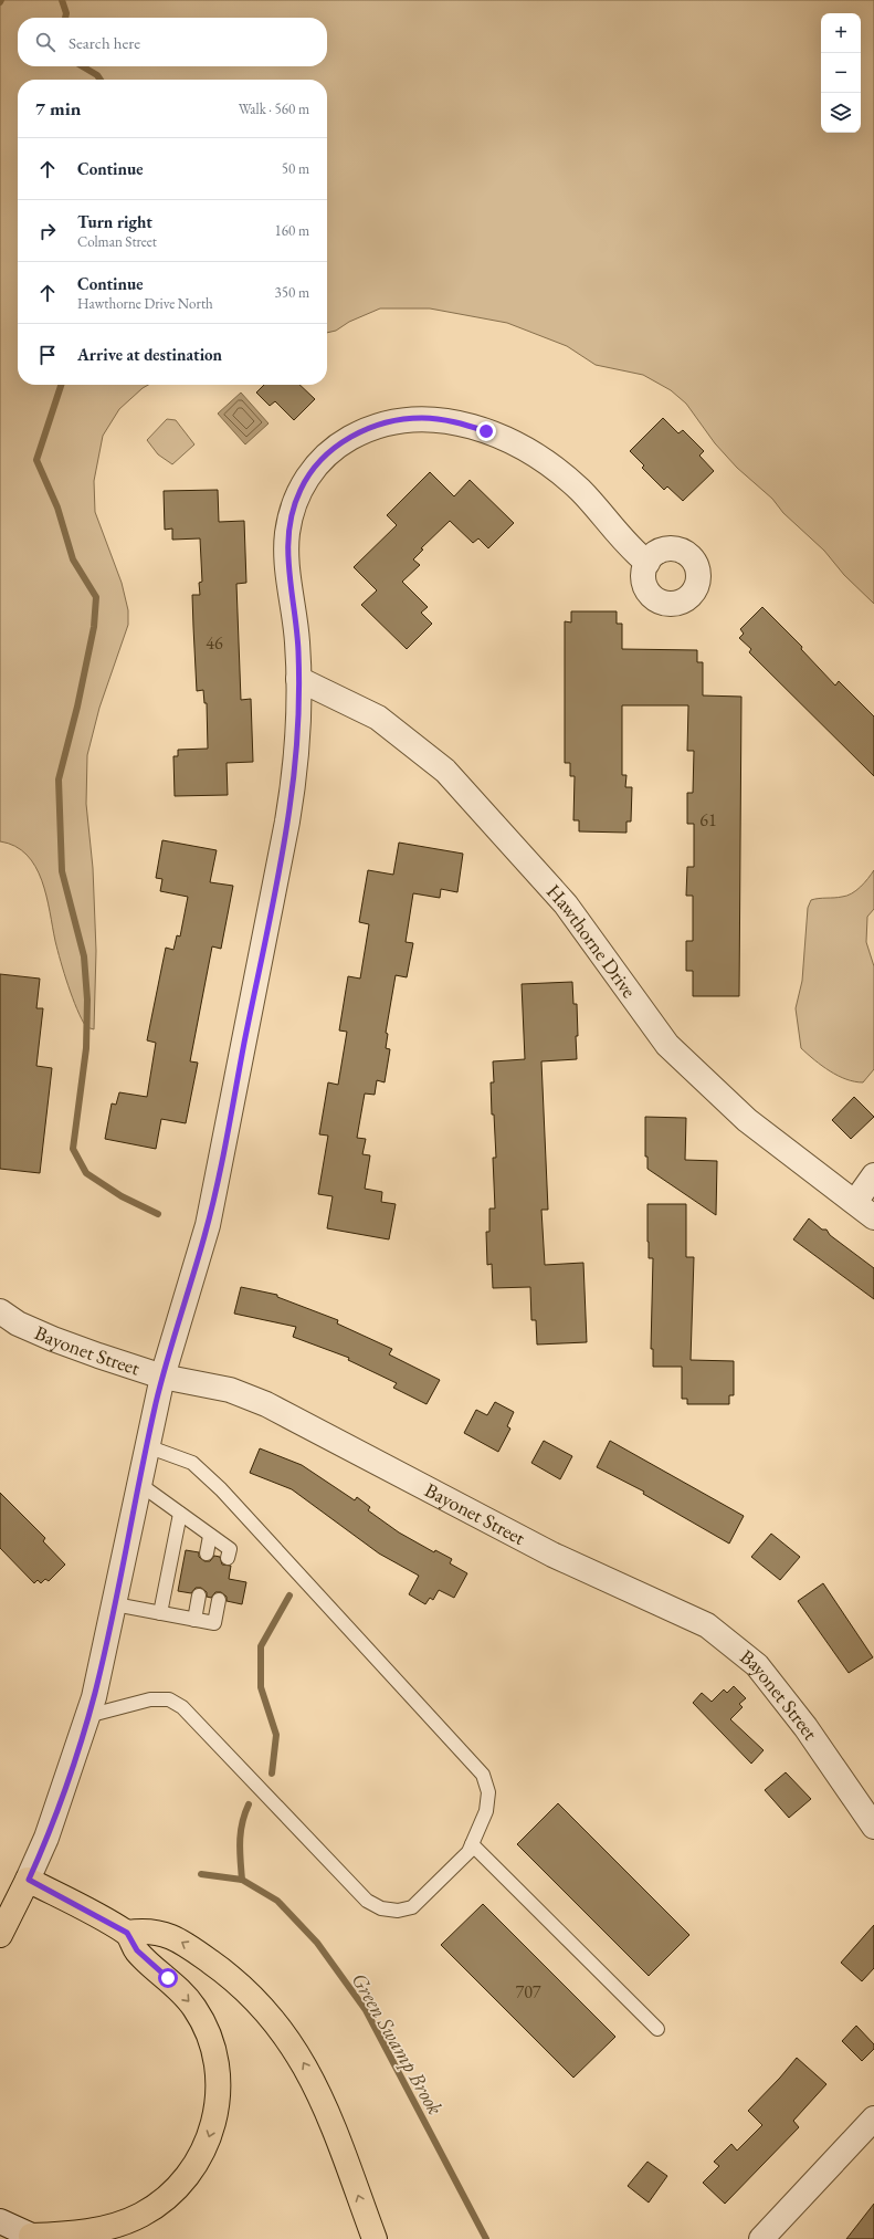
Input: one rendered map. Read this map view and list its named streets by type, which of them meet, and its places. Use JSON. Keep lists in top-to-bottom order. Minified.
{"streets":{"street":["Hawthorne Drive","Bayonet Street"]},"water":["Green Swamp Brook"],"house_numbers":["46","61","707"],"page":{"map_buttons":["+","−"],"search":"Search here","heading":["7 min","Walk · 560 m"],"list":[["Continue","50 m"],["Turn right","Colman Street","160 m"],["Continue","Hawthorne Drive North","350 m"],"Arrive at destination"]}}
